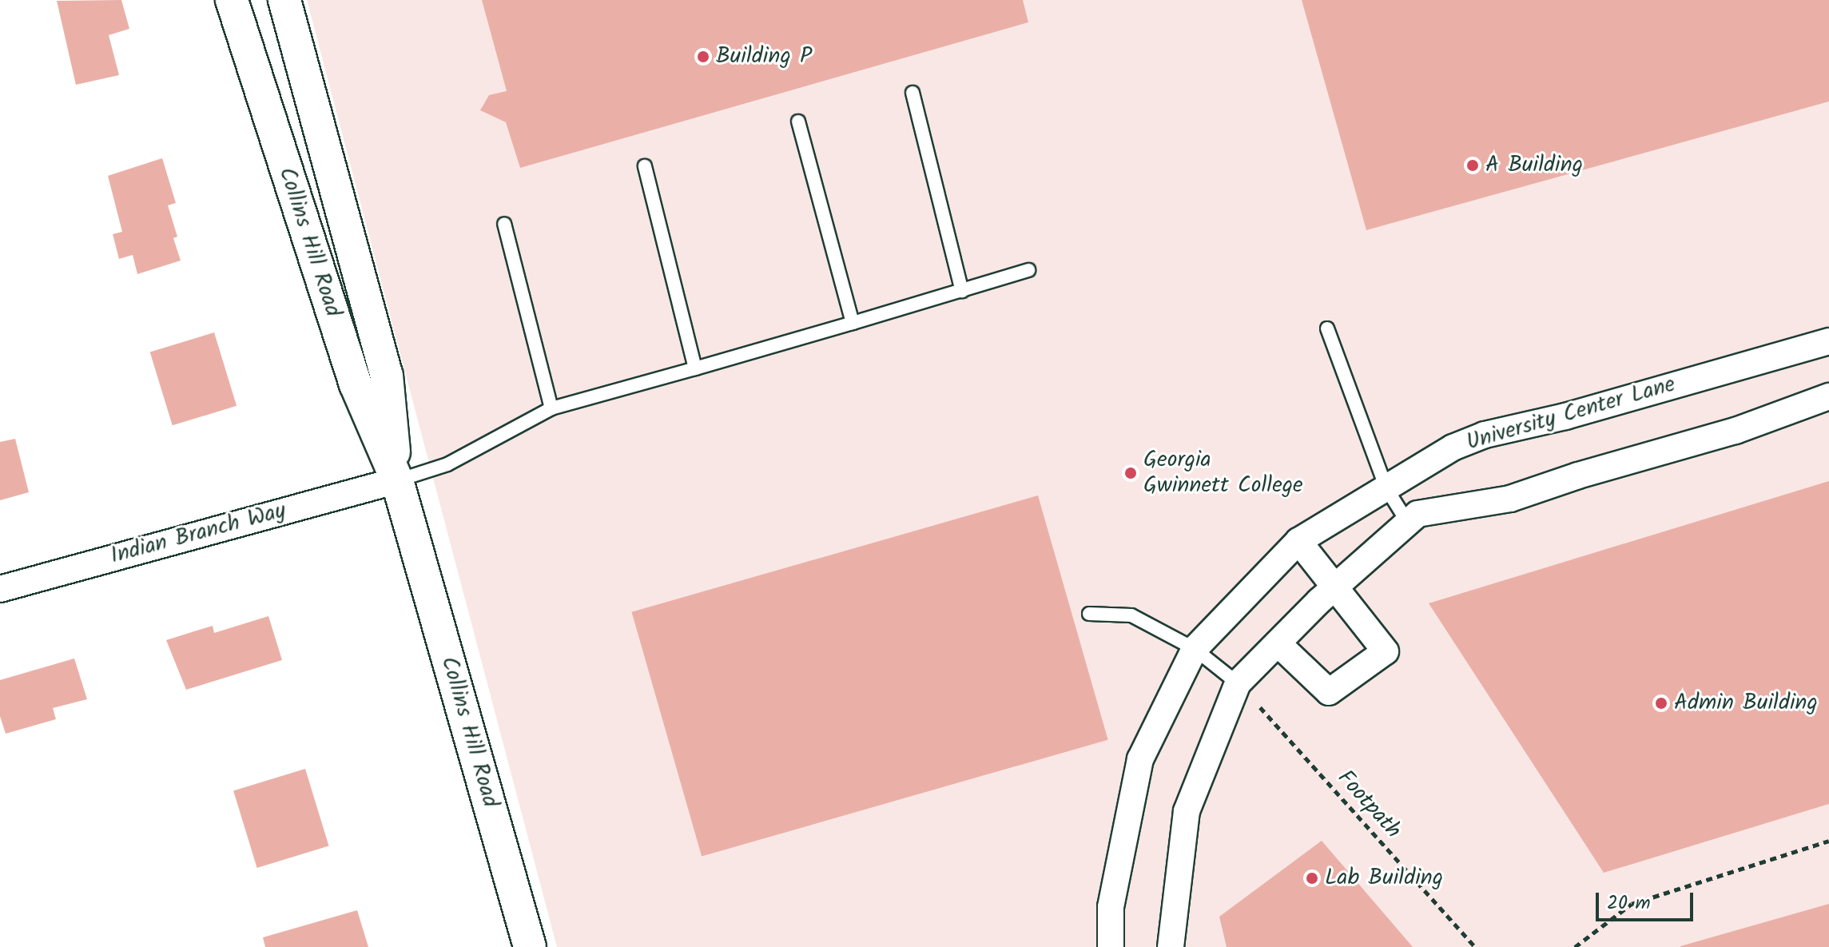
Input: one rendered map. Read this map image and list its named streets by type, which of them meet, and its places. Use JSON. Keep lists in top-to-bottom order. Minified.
{"streets":{"street":["Collins Hill Road","University Center Lane","Indian Branch Way"],"path":["Footpath"]},"crossings":[["Collins Hill Road","Indian Branch Way"]],"places":["Building P","A Building","Georgia Gwinnett College","Admin Building","Lab Building"],"scale_bar":"20 m"}
